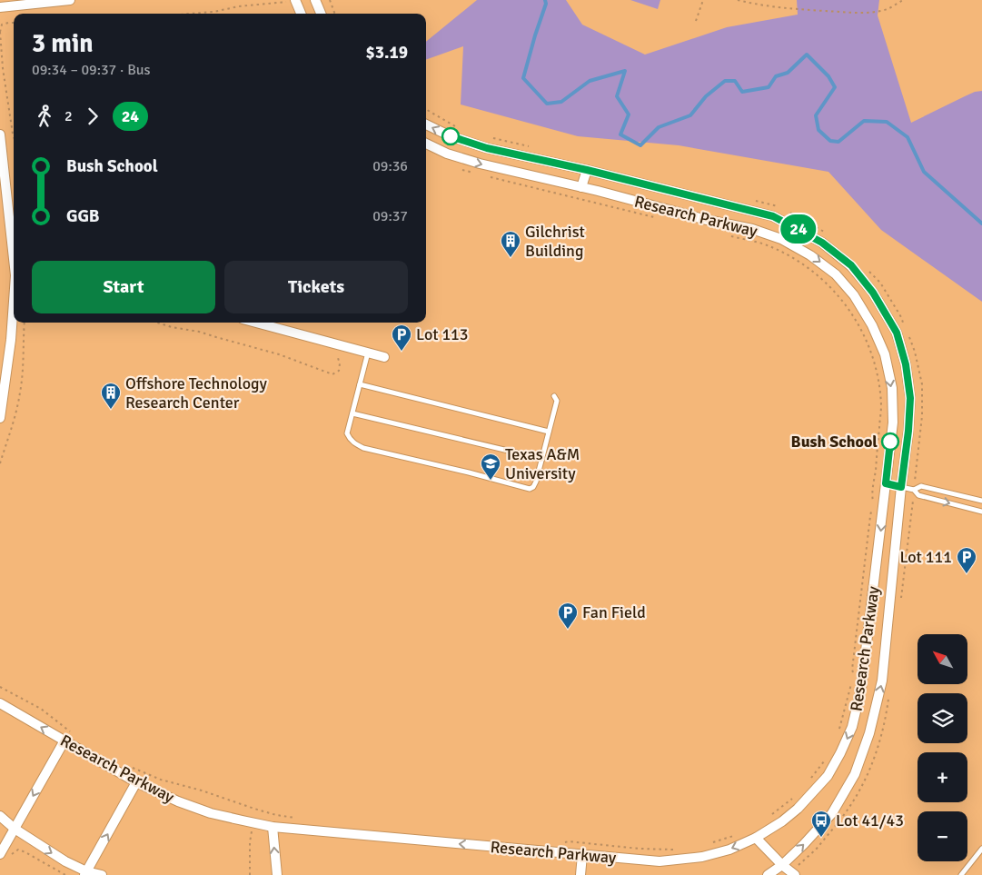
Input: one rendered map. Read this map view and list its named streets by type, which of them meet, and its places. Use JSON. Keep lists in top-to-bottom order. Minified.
{"streets":{"street":["Research Parkway"]},"places":{"building":["Gilchrist Building","Offshore Technology Research Center"],"parking":["Lot 113","Lot 111","Fan Field"],"other":["Bush School"],"school or university":["Texas A&M University"],"bus stop":["Lot 41/43"]},"lines":["bus line 24"],"north":"top left","page":{"on_map":"24","heading":["3 min","09:34 – 09:37 · Bus","$3.19"],"legs":["2","24"],"list":[{"name":"Bush School","value":"09:36"},{"name":"GGB","value":"09:37"}],"buttons":["Start","Tickets"],"map_buttons":["+","−"]}}
